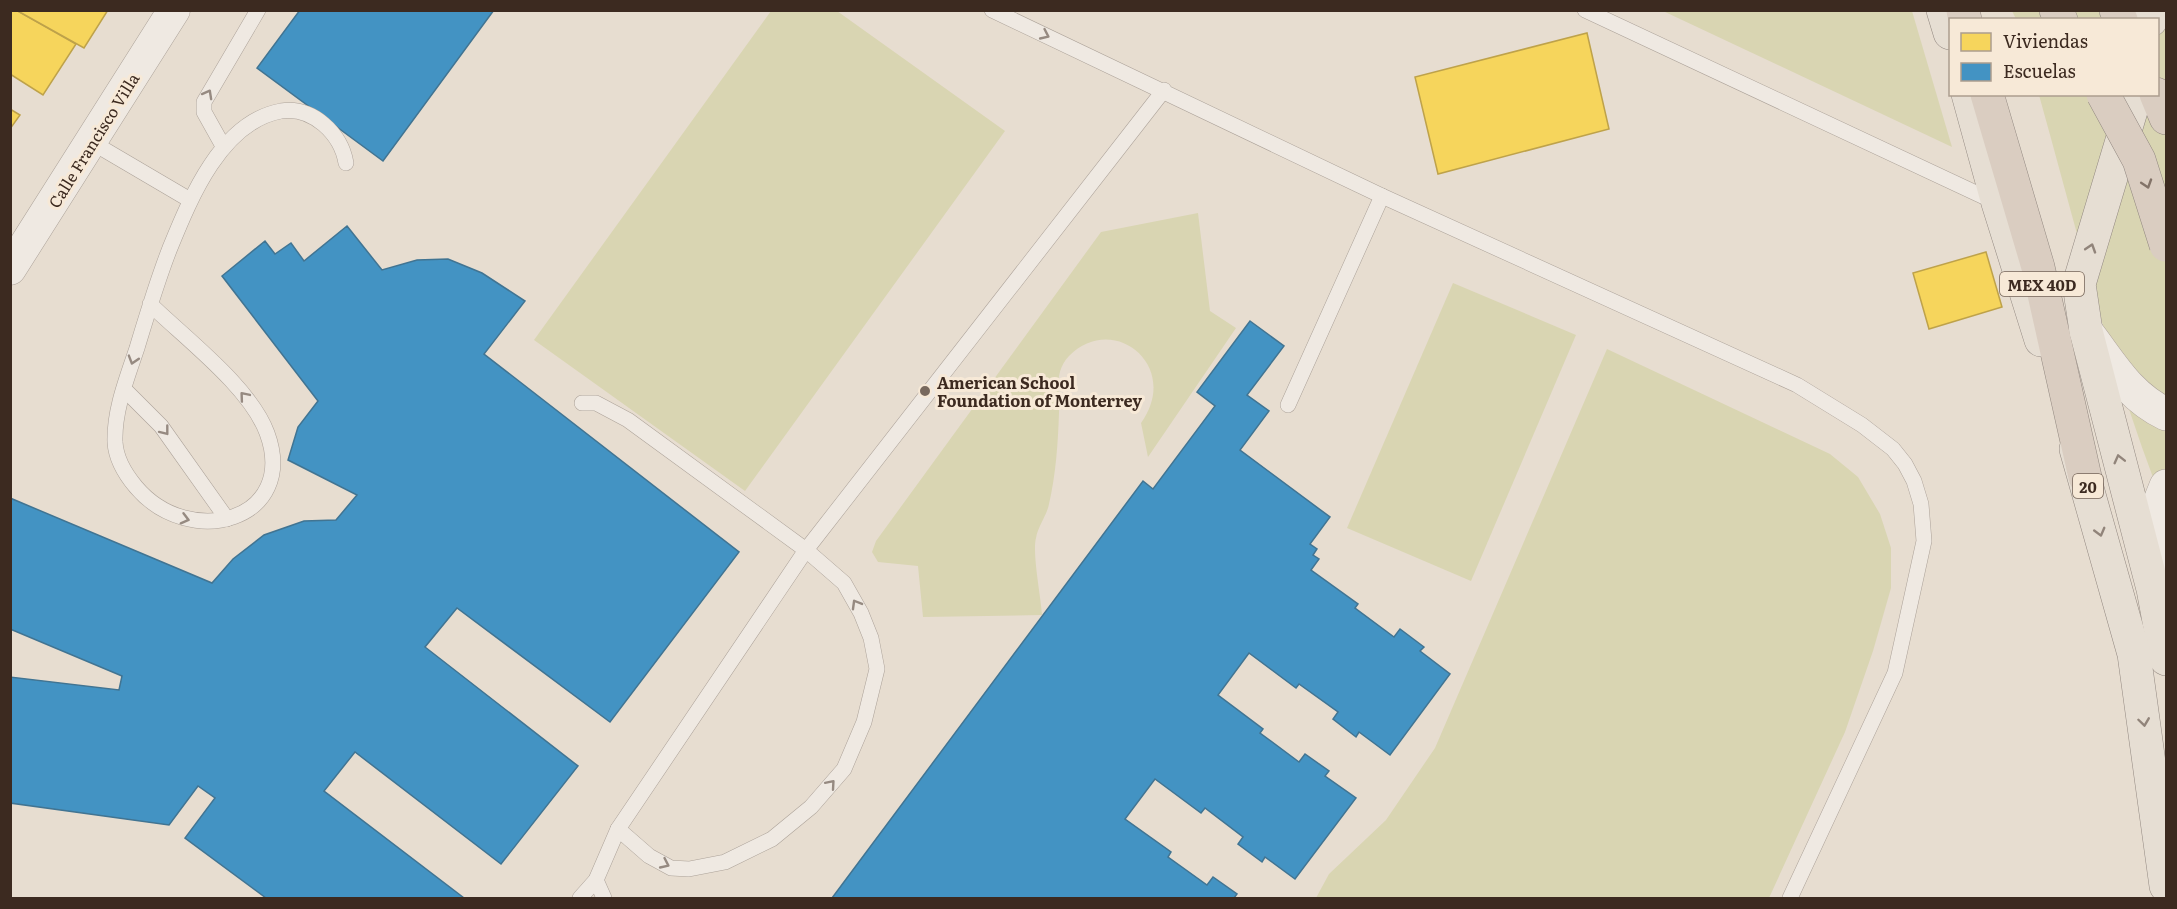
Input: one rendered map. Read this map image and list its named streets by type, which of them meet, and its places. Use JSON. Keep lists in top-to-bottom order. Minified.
{"streets":{"highway":["MEX 40D"],"main road":["20"],"street":["Calle Francisco Villa"]},"crossings":[["MEX 40D","20"]],"places":["American School Foundation of Monterrey"],"legend":["Viviendas","Escuelas"]}
